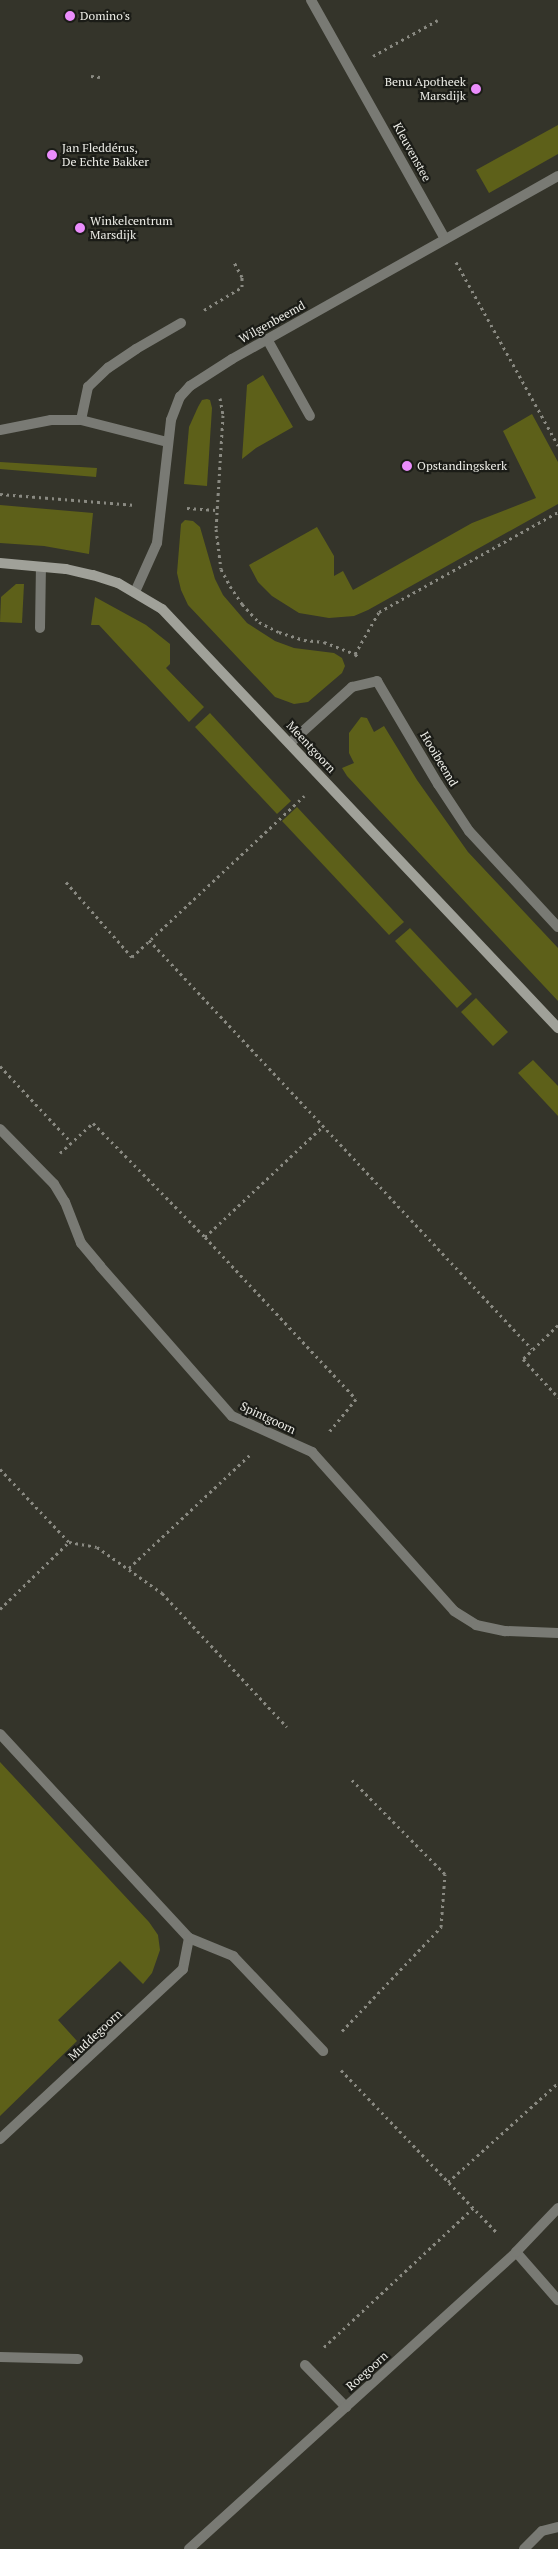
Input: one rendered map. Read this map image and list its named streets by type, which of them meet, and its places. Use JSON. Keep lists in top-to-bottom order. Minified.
{"streets":{"street":["Kleuvenstee","Wilgenbeemd","Meentgoorn","Hooibeemd","Spintgoorn","Muddegoorn","Roegoorn"]},"crossings":[["Kleuvenstee","Wilgenbeemd"],["Wilgenbeemd","Meentgoorn"]],"places":["Domino's","Benu Apotheek Marsdijk","Jan Fleddérus, De Echte Bakker","Winkelcentrum Marsdijk","Opstandingskerk"]}
